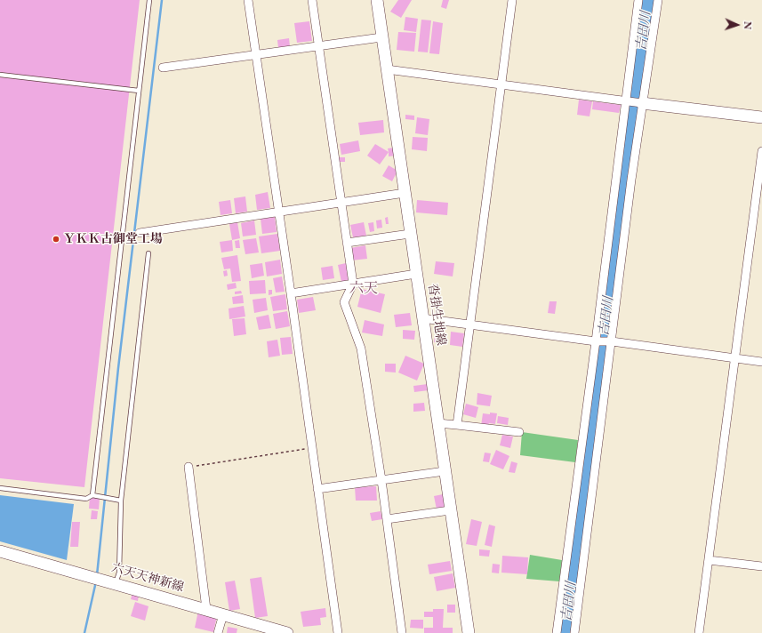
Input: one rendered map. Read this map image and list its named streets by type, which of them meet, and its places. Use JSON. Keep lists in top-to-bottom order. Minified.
{"streets":{"main road":["沓掛生地線","六天天神新線"]},"districts":["六天"],"water":["吉田川"],"places":["ＹＫＫ古御堂工場"],"north":"right"}
